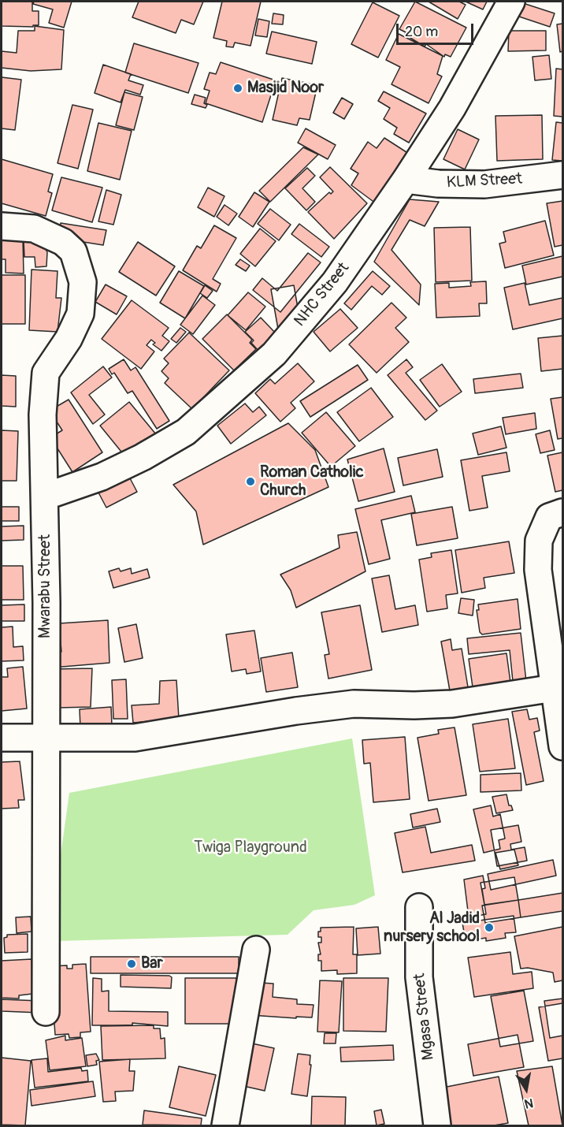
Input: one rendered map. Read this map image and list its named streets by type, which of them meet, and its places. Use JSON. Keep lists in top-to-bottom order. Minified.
{"streets":{"street":["KLM Street","NHC Street","Mwarabu Street","Mgasa Street"]},"crossings":[["KLM Street","NHC Street"],["NHC Street","Mwarabu Street"]],"parks":["Twiga Playground"],"places":["Masjid Noor","Roman Catholic Church","Al Jadid nursery school","Bar"],"scale_bar":"20 m","north":"bottom"}
